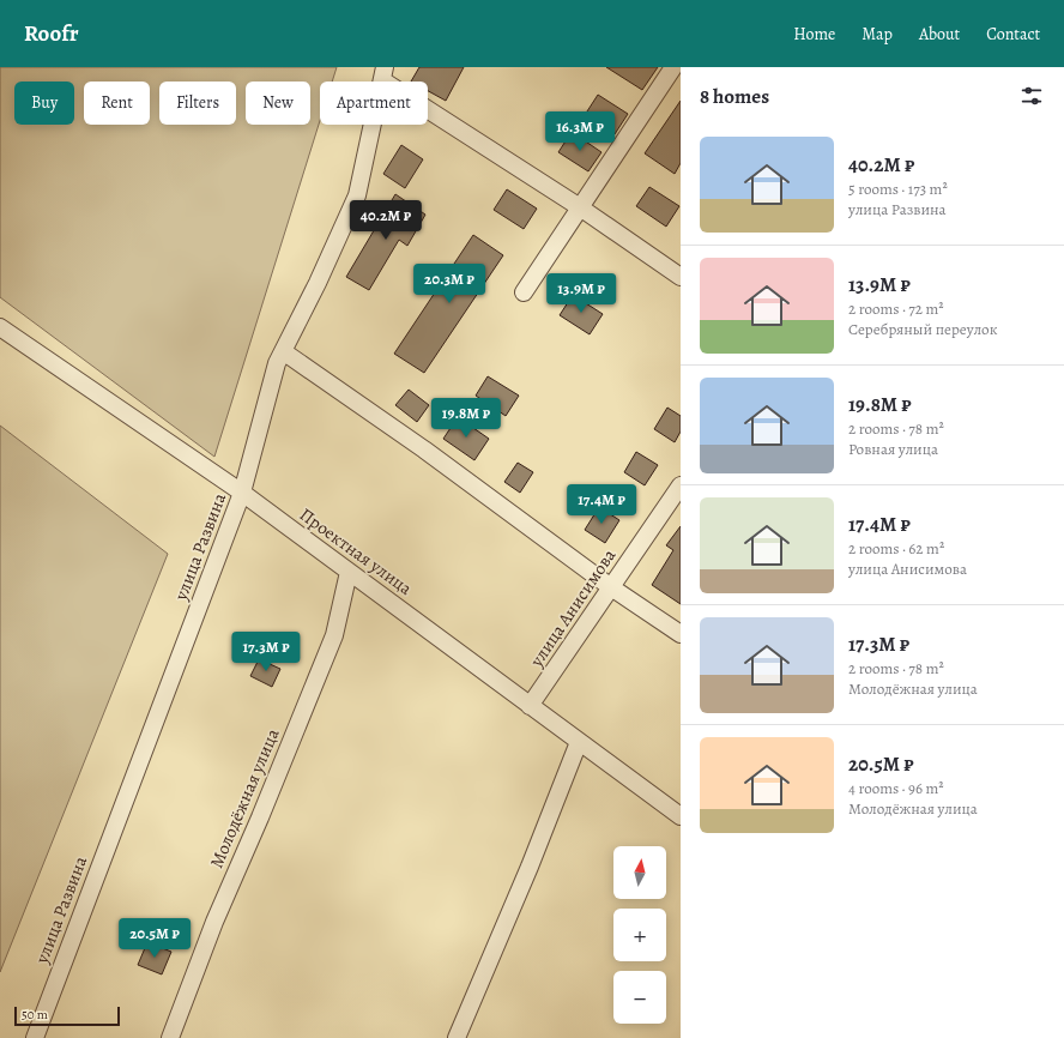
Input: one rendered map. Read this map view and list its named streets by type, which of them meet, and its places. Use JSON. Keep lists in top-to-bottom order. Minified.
{"streets":{"street":["улица Развина","Проектная улица","улица Анисимова","Молодёжная улица"]},"crossings":[["улица Развина","Проектная улица"],["Проектная улица","улица Анисимова"],["Проектная улица","Молодёжная улица"]],"scale_bar":"50 m","north":"top","page":{"header":"Roofr","nav":["Home","Map","About","Contact"],"heading":"8 homes","chip":["Buy","Rent","Filters","New","Apartment"],"price":["16.3M ₽","40.2M ₽","20.3M ₽","13.9M ₽","19.8M ₽","17.4M ₽","17.3M ₽","20.5M ₽"],"list":[{"name":"40.2M ₽","note":"5 rooms · 173 m² · улица Развина"},{"name":"13.9M ₽","note":"2 rooms · 72 m² · Серебряный переулок"},{"name":"19.8M ₽","note":"2 rooms · 78 m² · Ровная улица"},{"name":"17.4M ₽","note":"2 rooms · 62 m² · улица Анисимова"},{"name":"17.3M ₽","note":"2 rooms · 78 m² · Молодёжная улица"},{"name":"20.5M ₽","note":"4 rooms · 96 m² · Молодёжная улица"}],"map_buttons":["+","−"],"scale":"50 m"}}
